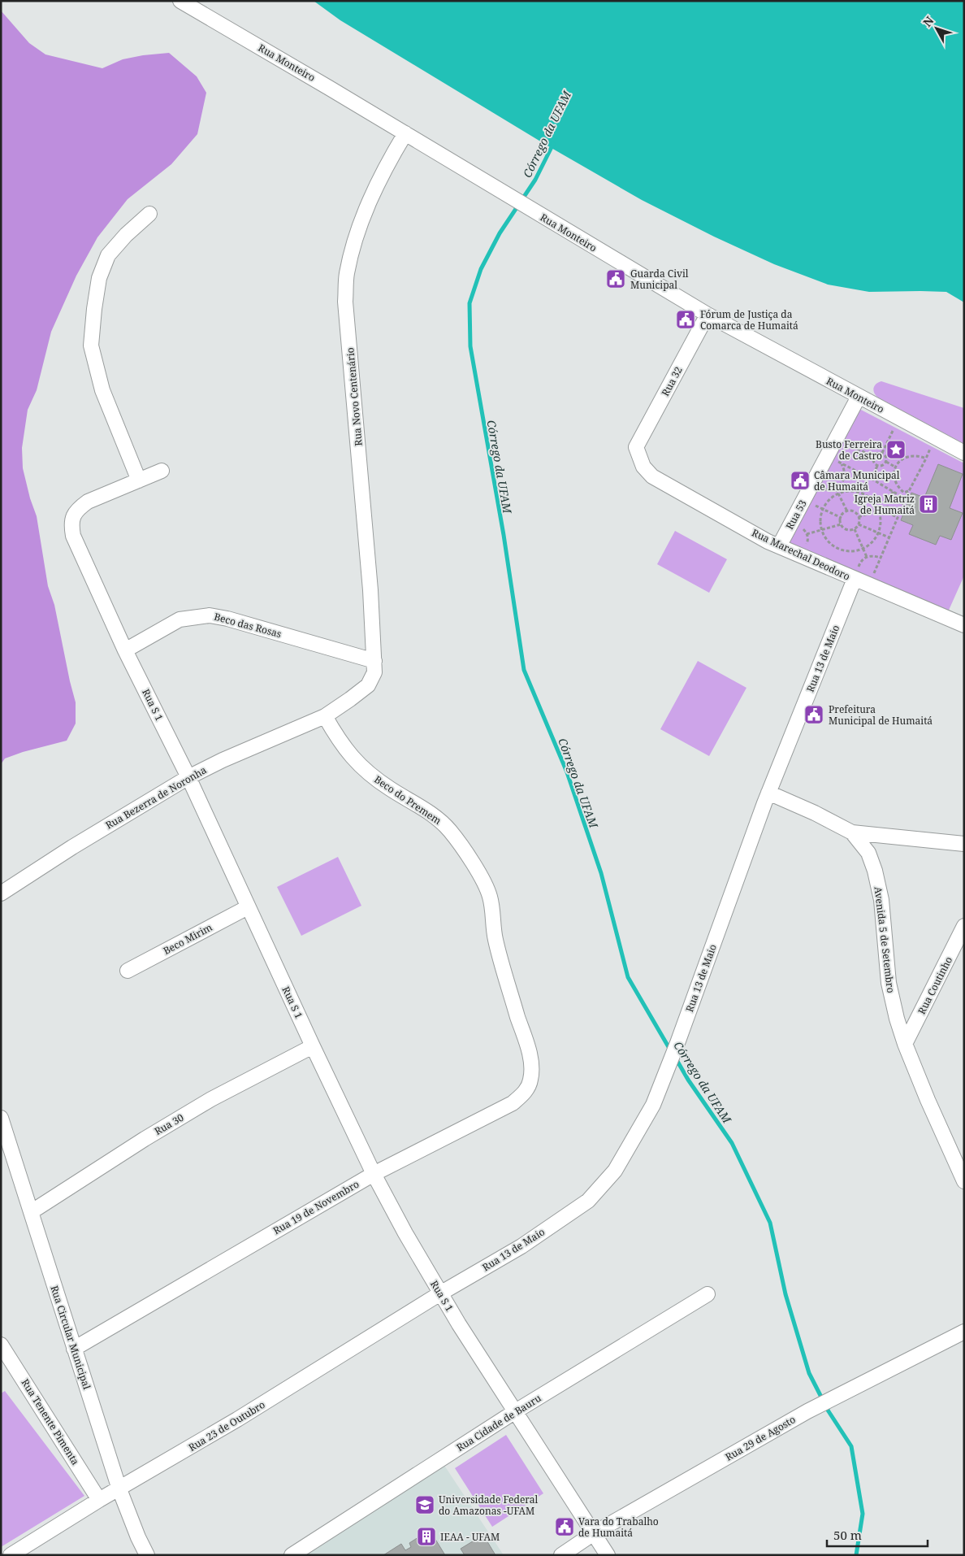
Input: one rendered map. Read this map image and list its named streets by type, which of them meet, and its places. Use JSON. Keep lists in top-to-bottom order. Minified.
{"streets":{"street":["Rua Monteiro","Rua 32","Rua Novo Centenário","Rua 53","Rua Marechal Deodoro","Beco das Rosas","Rua 13 de Maio","Rua S 1","Rua Bezerra de Noronha","Beco do Premem","Beco Mirim","Avenida 5 de Setembro","Rua Coutinho","Rua 30","Rua 19 de Novembro","Rua Circular Municipal","Rua Tenente Pimenta","Rua Cidade de Bauru","Rua 23 de Outubro","Rua 29 de Agosto"]},"crossings":[["Rua Monteiro","Rua 32"],["Rua Monteiro","Rua Novo Centenário"],["Rua Monteiro","Rua 53"],["Rua 32","Rua Marechal Deodoro"],["Rua Novo Centenário","Beco das Rosas"],["Rua Novo Centenário","Rua Bezerra de Noronha"],["Rua 53","Rua Marechal Deodoro"],["Rua Marechal Deodoro","Rua 13 de Maio"],["Beco das Rosas","Rua S 1"],["Beco das Rosas","Rua Bezerra de Noronha"],["Rua 13 de Maio","Rua S 1"],["Rua 13 de Maio","Avenida 5 de Setembro"],["Rua 13 de Maio","Rua 23 de Outubro"],["Rua S 1","Rua Bezerra de Noronha"],["Rua S 1","Beco Mirim"],["Rua S 1","Rua 30"],["Rua S 1","Rua 19 de Novembro"],["Rua S 1","Rua Cidade de Bauru"],["Rua S 1","Rua 23 de Outubro"],["Rua S 1","Rua 29 de Agosto"],["Rua Bezerra de Noronha","Beco do Premem"],["Beco do Premem","Rua 19 de Novembro"],["Avenida 5 de Setembro","Rua Coutinho"],["Rua 30","Rua Circular Municipal"],["Rua 19 de Novembro","Rua Circular Municipal"],["Rua Circular Municipal","Rua 23 de Outubro"],["Rua Tenente Pimenta","Rua 23 de Outubro"]],"water":["Córrego da UFAM"],"places":{"public building":["Guarda Civil Municipal","Fórum de Justiça da Comarca de Humaitá","Câmara Municipal de Humaitá","Prefeitura Municipal de Humaitá","Vara do Trabalho de Humaitá"],"place":["Busto Ferreira de Castro"],"building":["Igreja Matriz de Humaitá","IEAA - UFAM"],"school or university":["Universidade Federal do Amazonas -UFAM"]},"scale_bar":"50 m","north":"top left"}
